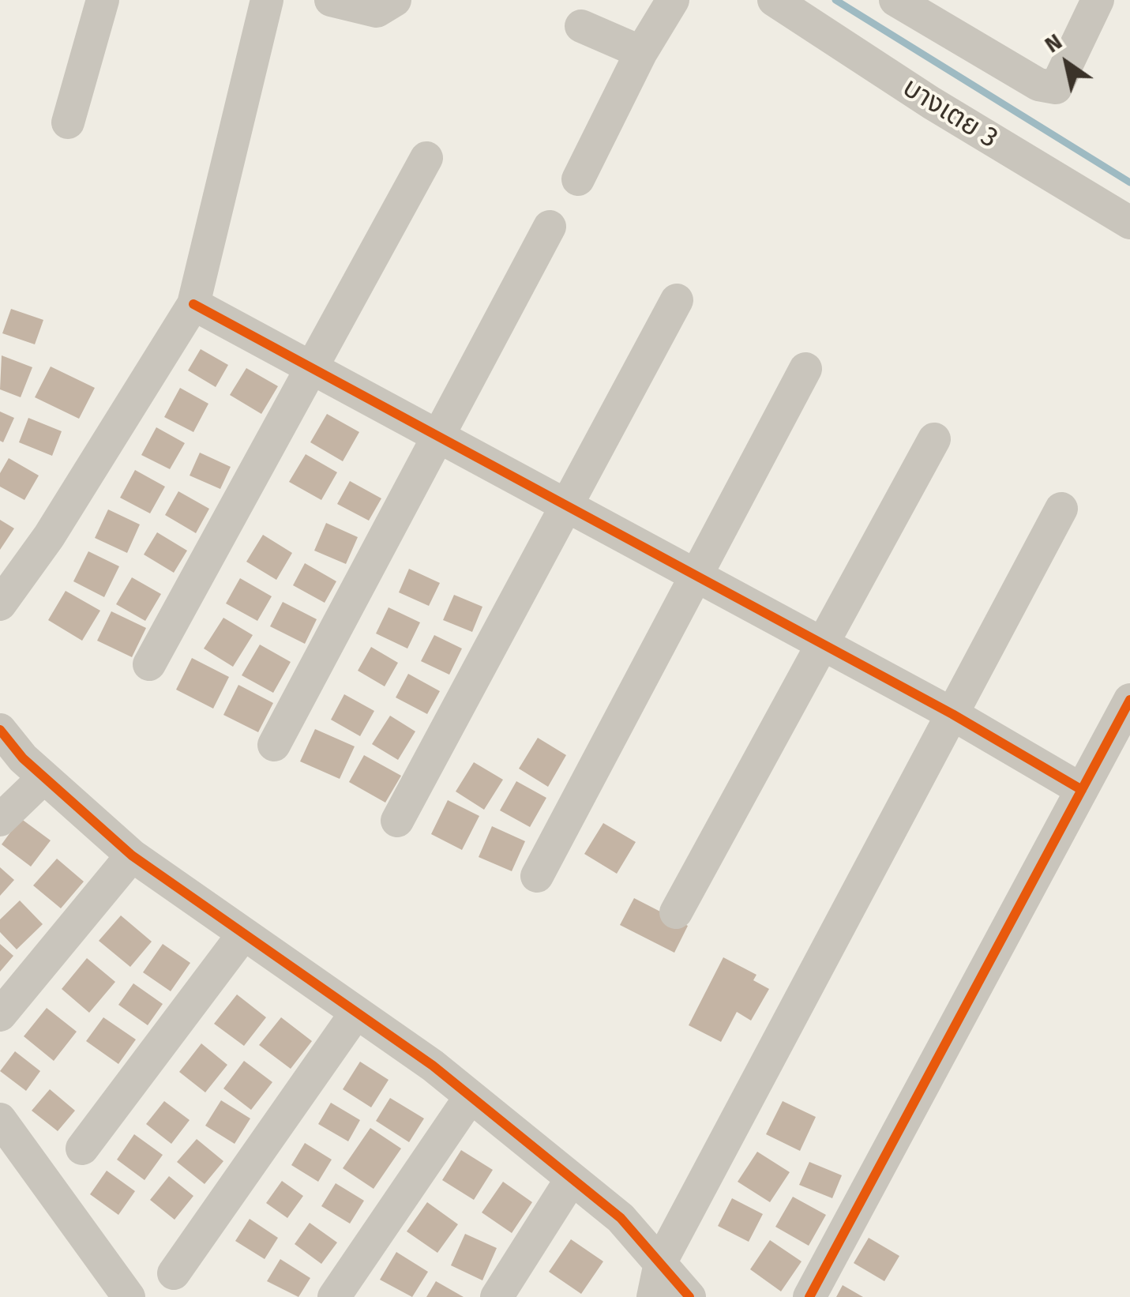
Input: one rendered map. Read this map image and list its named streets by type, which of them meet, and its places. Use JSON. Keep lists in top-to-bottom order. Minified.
{"streets":{"street":["บางเตย 3"]},"north":"top left"}
